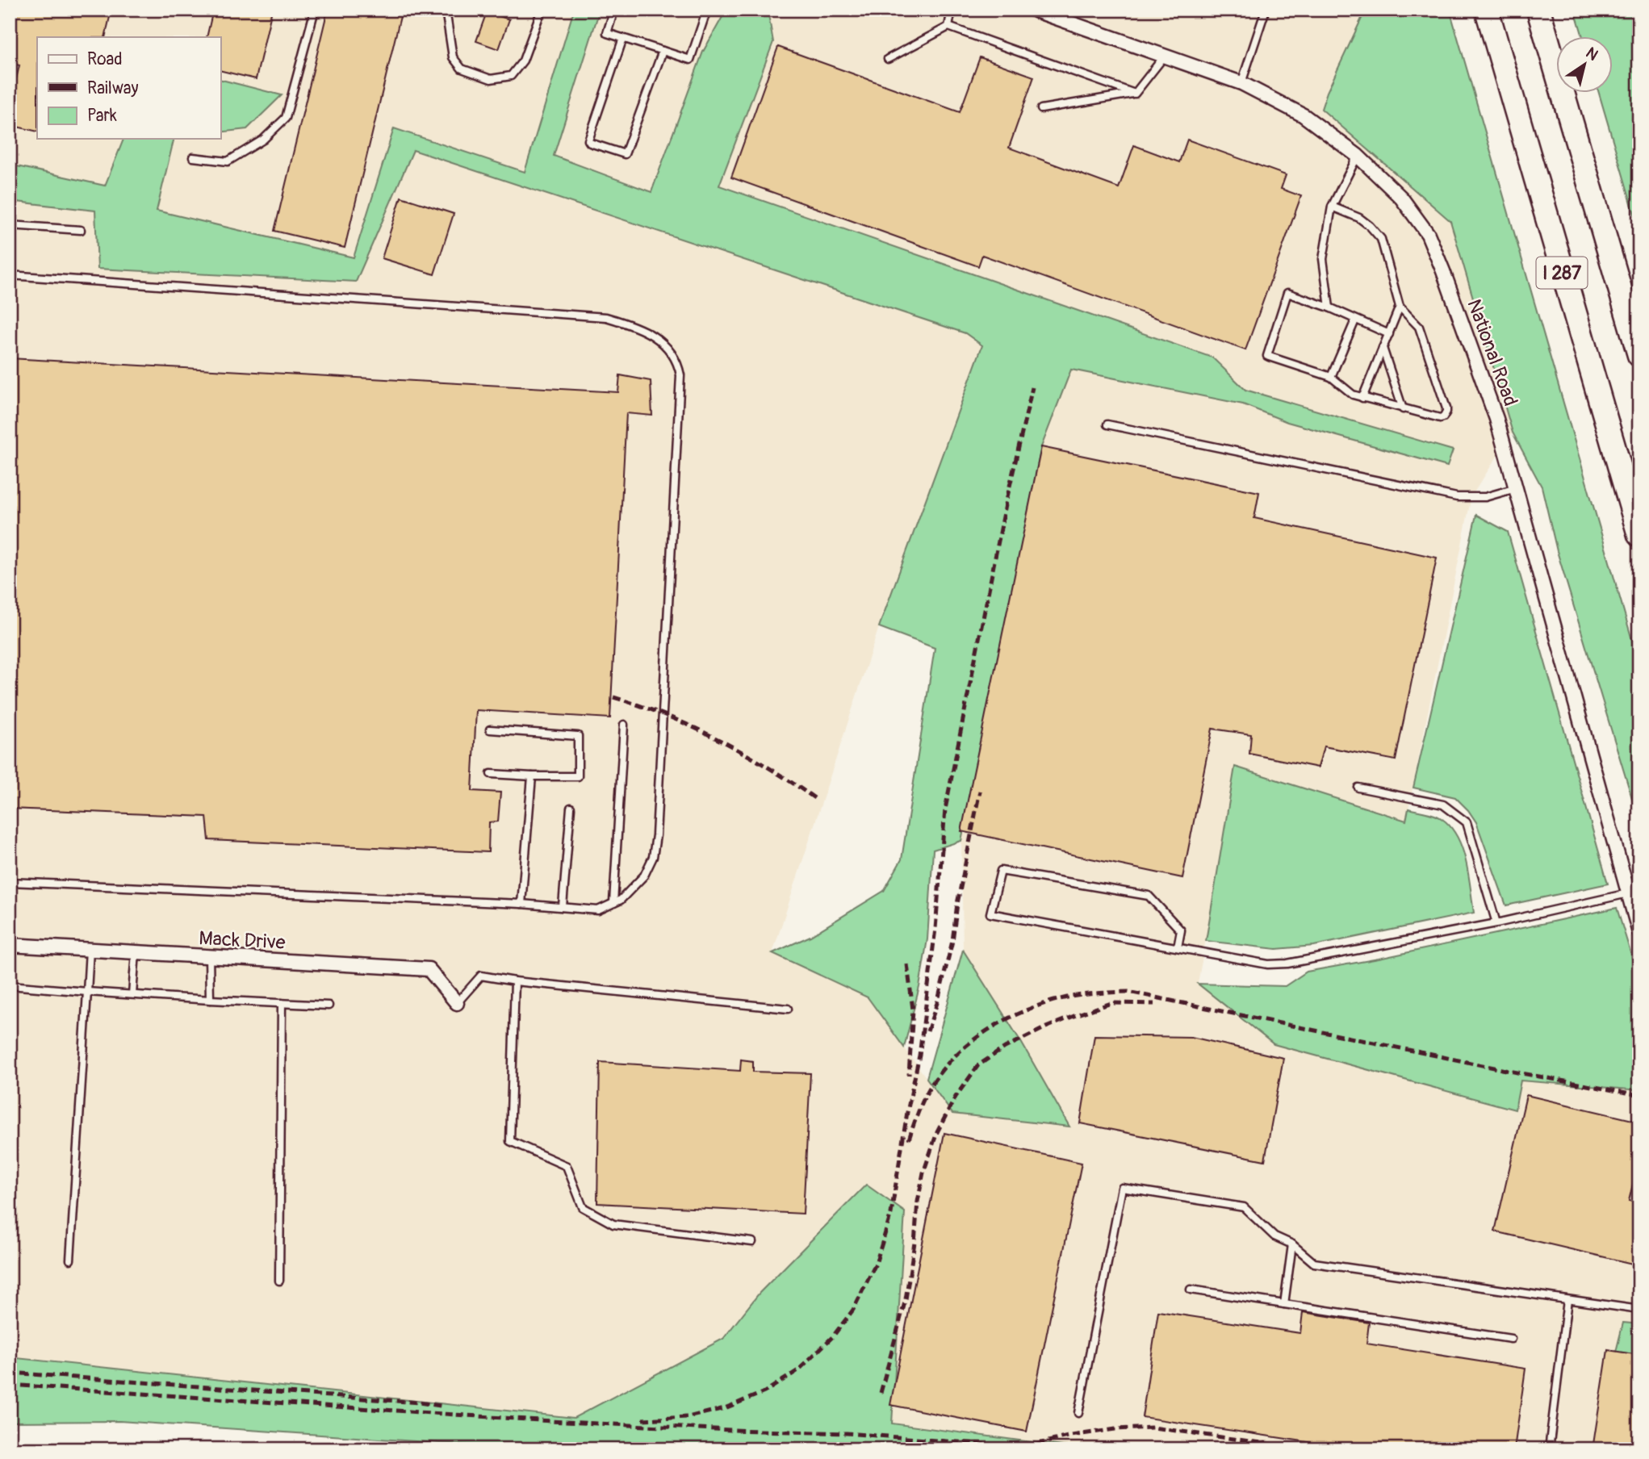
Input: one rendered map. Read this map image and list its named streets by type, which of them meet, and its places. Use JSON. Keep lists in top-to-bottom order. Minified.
{"streets":{"highway":["I 287"],"street":["National Road","Mack Drive"]},"legend":["Road","Railway","Park"],"north":"top right"}
